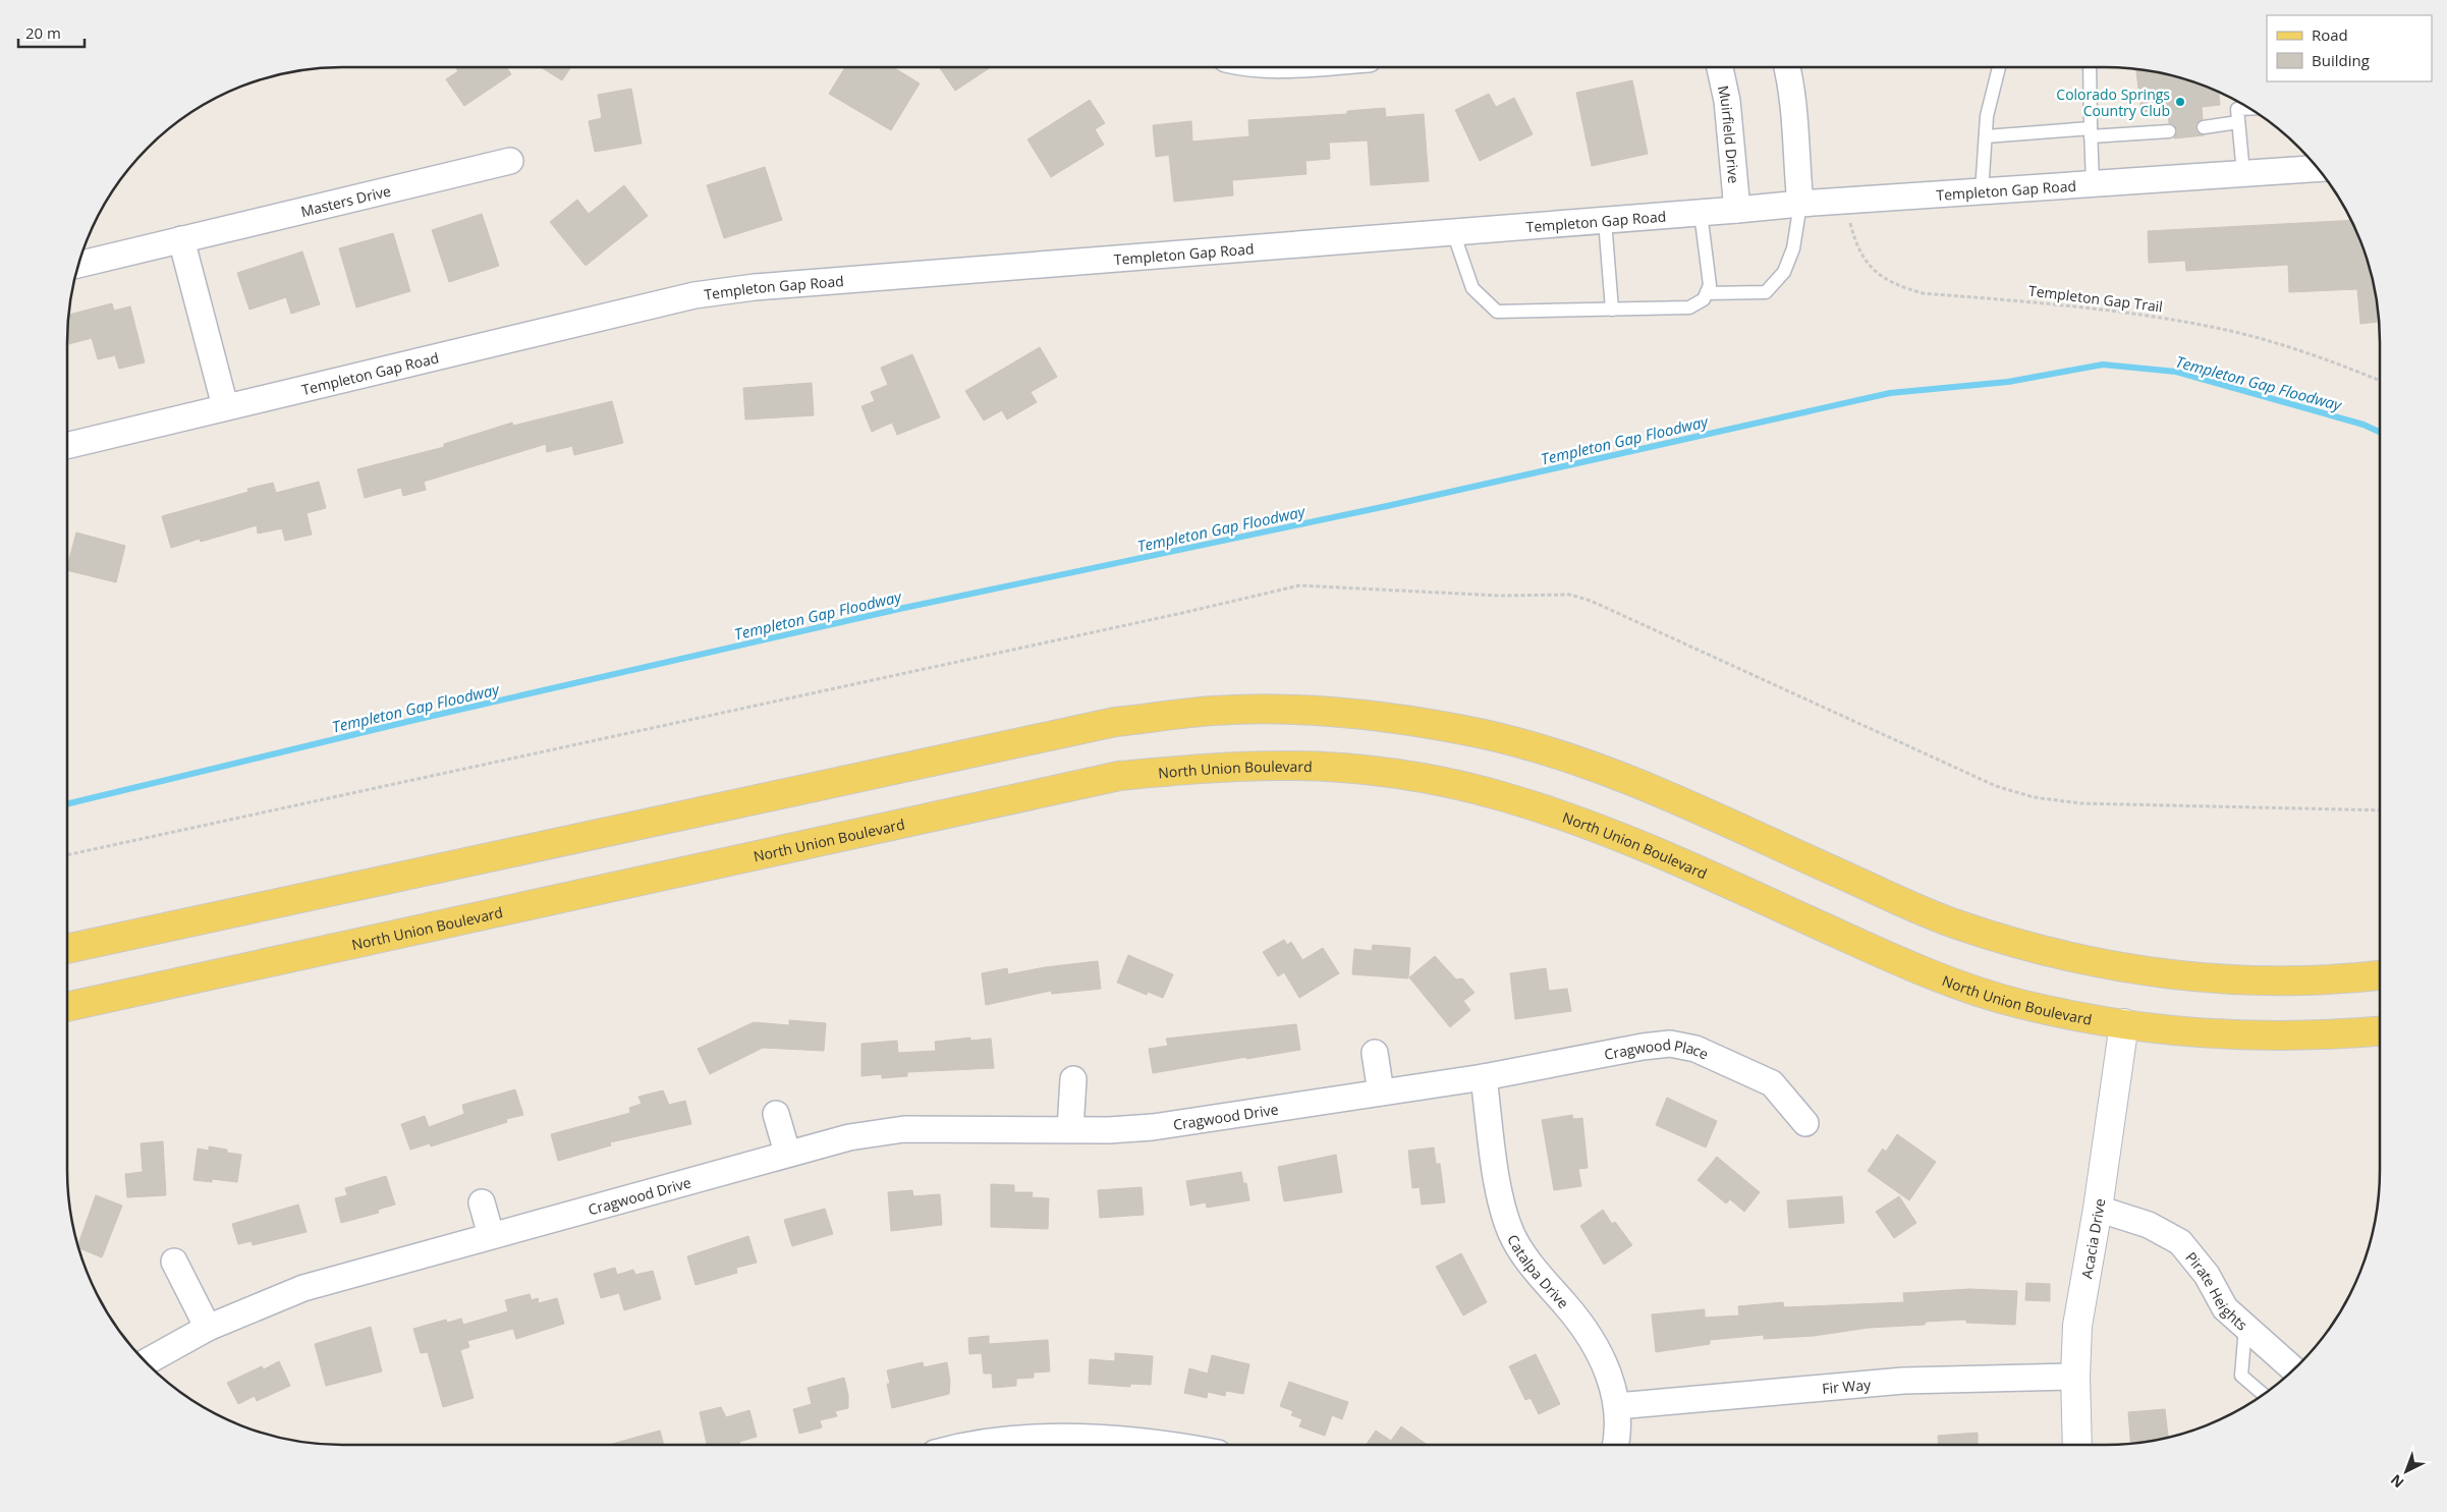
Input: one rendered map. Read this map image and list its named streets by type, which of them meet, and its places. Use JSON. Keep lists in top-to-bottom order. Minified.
{"streets":{"main road":["North Union Boulevard"],"street":["Muirfield Drive","Templeton Gap Road","Masters Drive","Cragwood Place","Cragwood Drive","Acacia Drive","Catalpa Drive","Pirate Heights","Fir Way"],"path":["Templeton Gap Trail"]},"crossings":[["Muirfield Drive","Templeton Gap Road"],["Templeton Gap Road","Templeton Gap Trail"],["North Union Boulevard","Acacia Drive"],["Cragwood Place","Cragwood Drive"],["Cragwood Place","Catalpa Drive"],["Cragwood Drive","Catalpa Drive"],["Acacia Drive","Pirate Heights"],["Acacia Drive","Fir Way"],["Catalpa Drive","Fir Way"]],"water":["Templeton Gap Floodway"],"places":["Colorado Springs Country Club"],"legend":["Road","Building"],"scale_bar":"20 m","north":"bottom left"}
